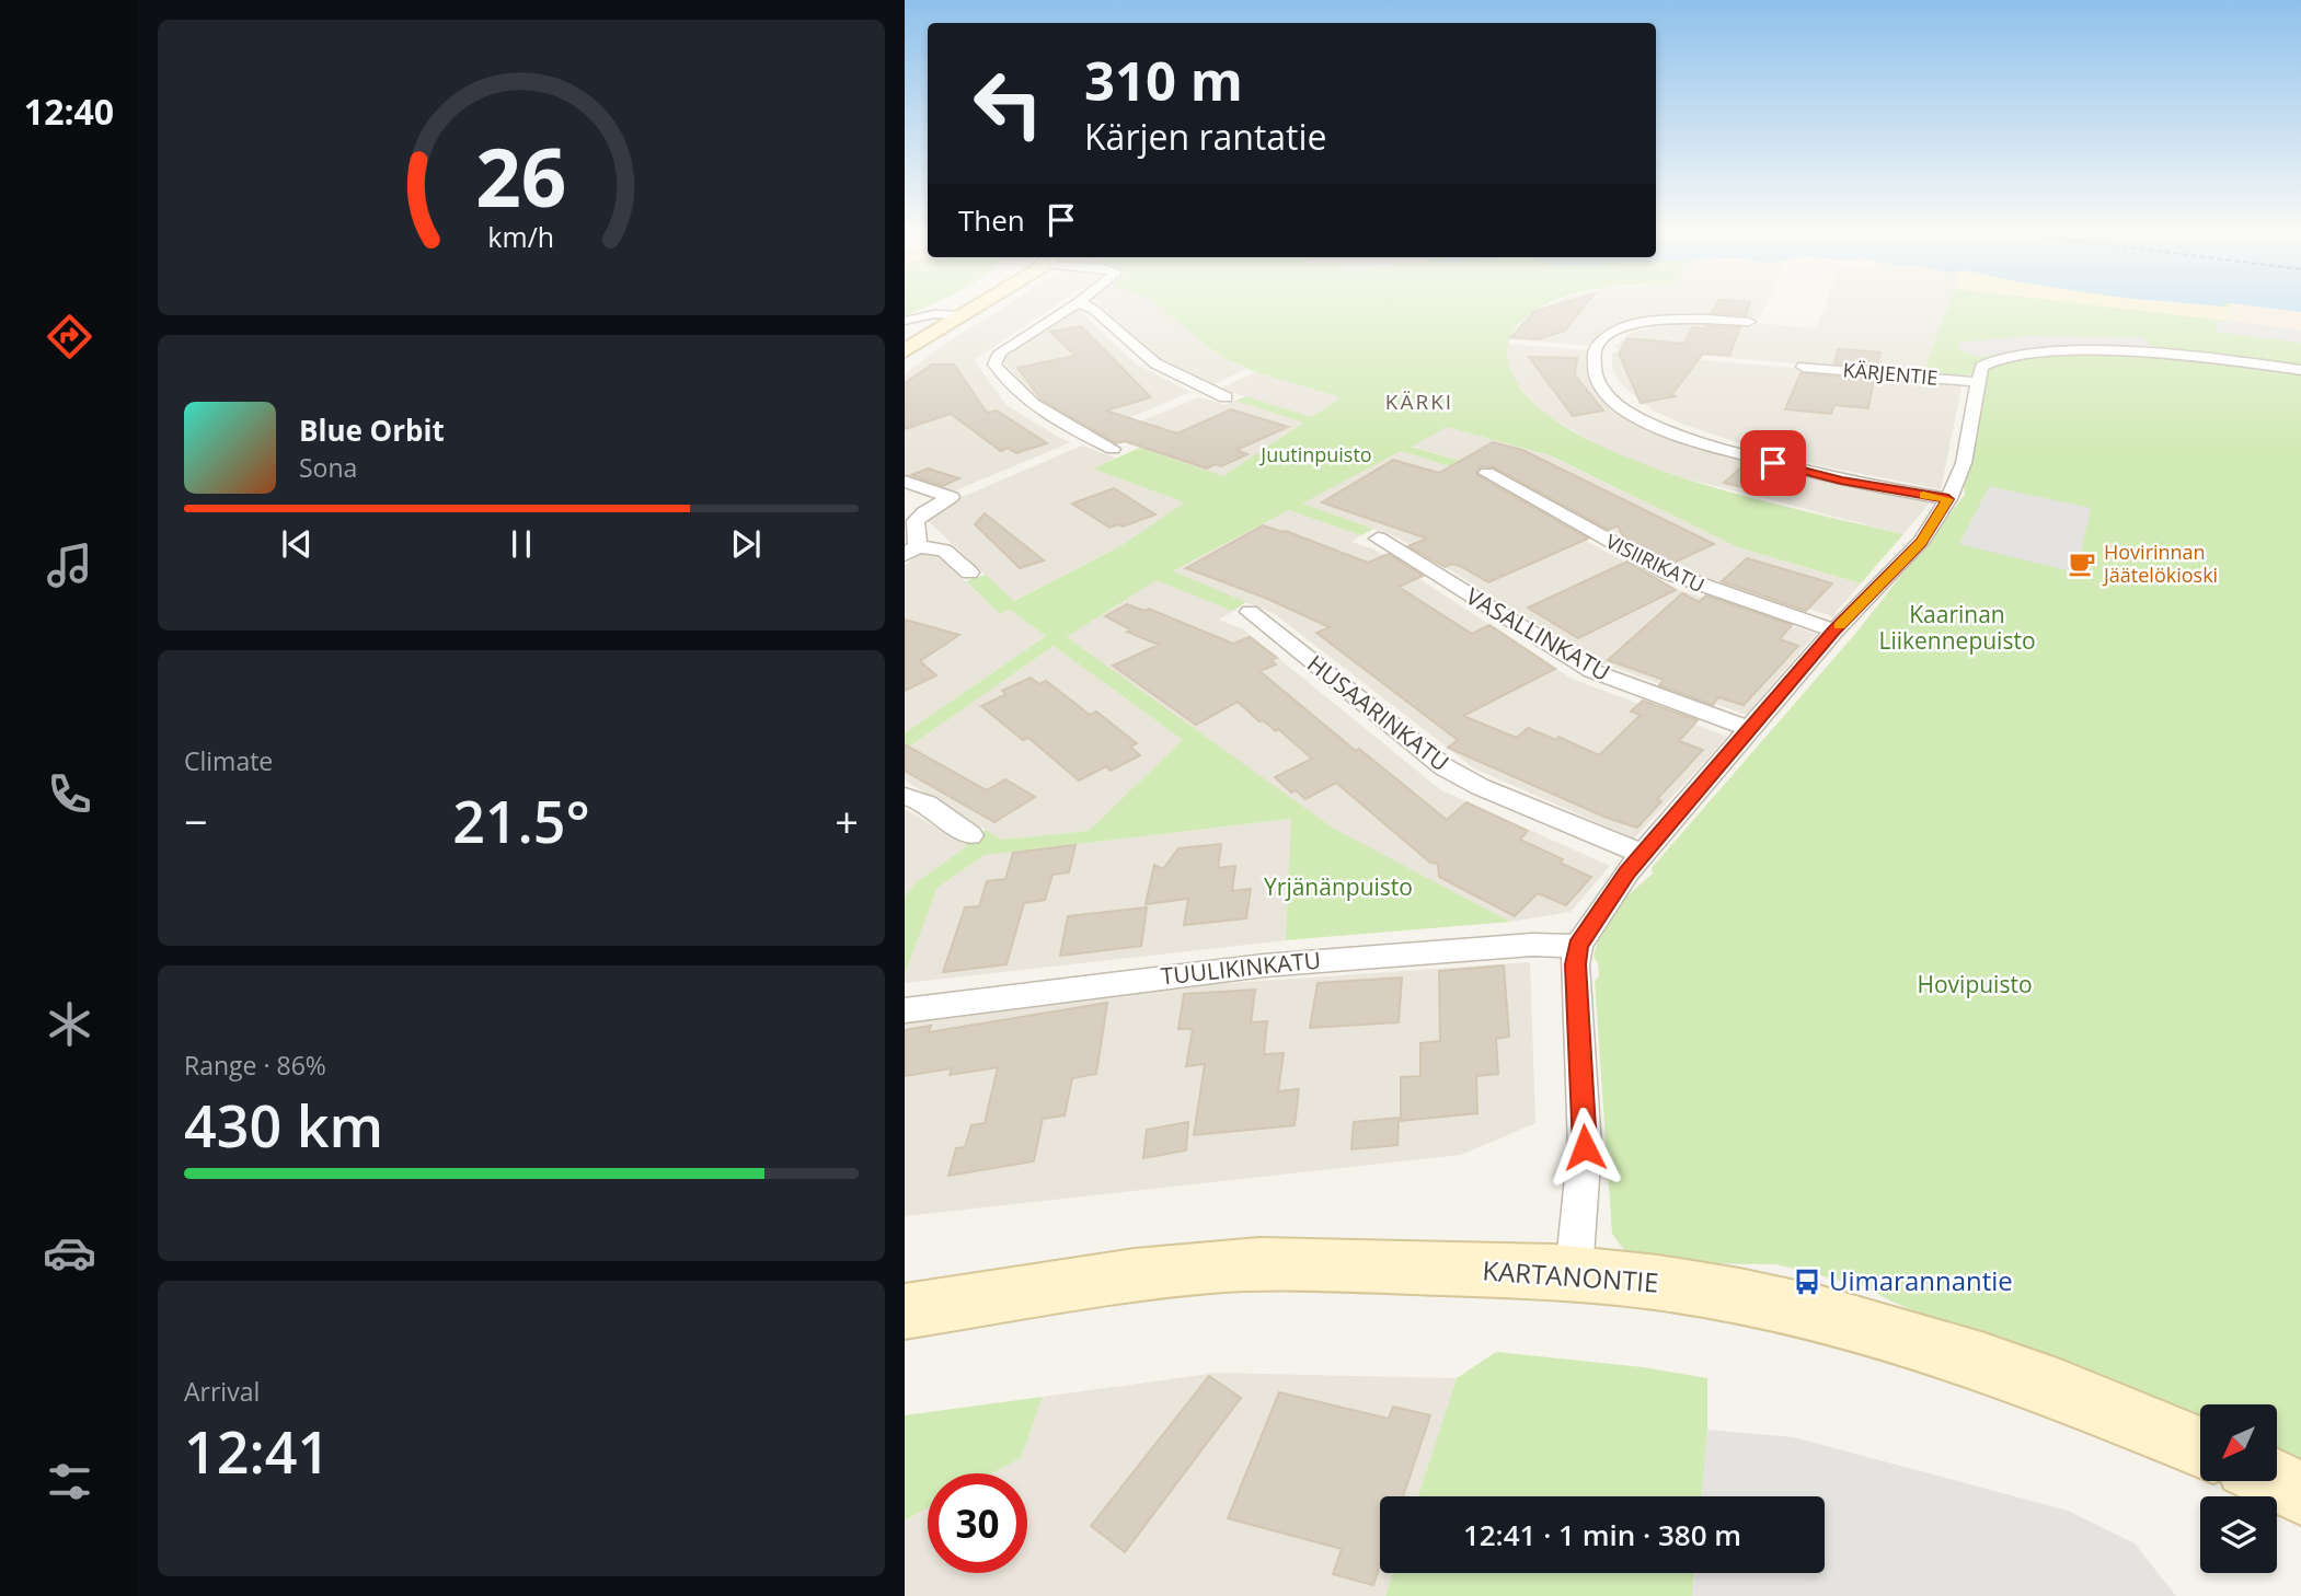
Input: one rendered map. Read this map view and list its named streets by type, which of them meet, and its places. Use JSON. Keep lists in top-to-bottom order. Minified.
{"streets":{"street":["KÄRJENTIE","VISIIRIKATU","VASALLINKATU","HUSAARINKATU","TUULIKINKATU","KARTANONTIE"]},"districts":["KÄRKI"],"parks":["Juutinpuisto","Kaarinan Liikennepuisto","Yrjänänpuisto","Hovipuisto"],"places":{"cafe":["Hovirinnan Jäätelökioski"],"bus stop":["Uimarannantie"]},"north":"bottom left","page":{"tabs":"12:40","turn":["310 m","Kärjen rantatie"],"then":"Then","song":["Blue Orbit","Sona"],"tile":["Climate",["Range · 86%","430 km"],["Arrival","12:41"]],"heat":["−","21.5°","+"],"limit":"30","trip":"12:41 · 1 min · 380 m","gauge":["26","km/h"]}}
